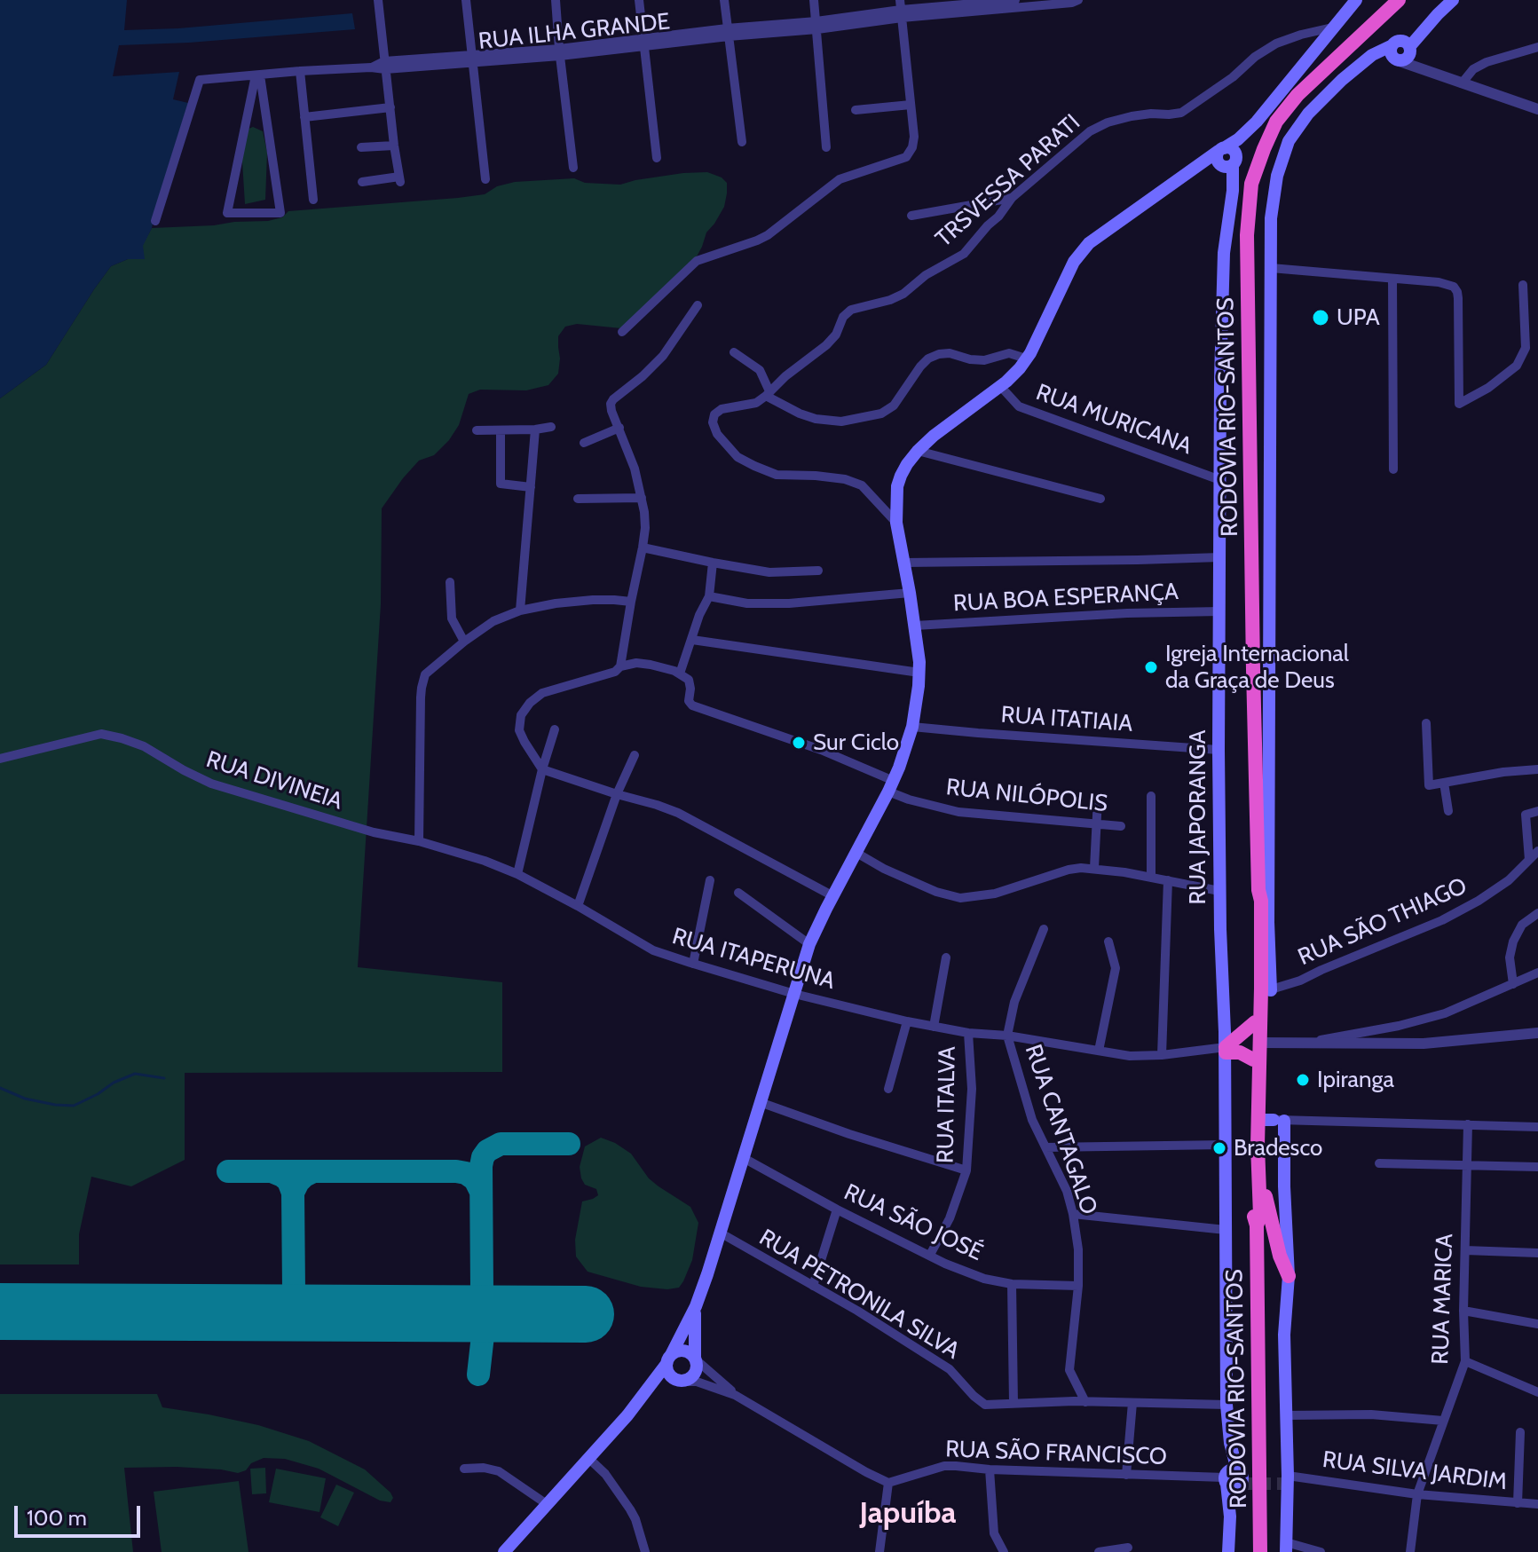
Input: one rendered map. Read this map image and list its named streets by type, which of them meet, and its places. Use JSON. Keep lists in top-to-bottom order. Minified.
{"streets":{"highway":["RODOVIA RIO-SANTOS"],"main road":["RUA JAPORANGA"],"street":["RUA ILHA GRANDE","TRSVESSA PARATI","RUA MURICANA","RUA BOA ESPERANÇA","RUA ITATIAIA","RUA DIVINEIA","RUA NILÓPOLIS","RUA SÃO THIAGO","RUA ITAPERUNA","RUA ITALVA","RUA CANTAGALO","RUA SÃO JOSÉ","RUA PETRONILA SILVA","RUA MARICA","RUA SÃO FRANCISCO","RUA SILVA JARDIM"]},"crossings":[["RODOVIA RIO-SANTOS","RUA SÃO THIAGO"],["RUA MURICANA","RUA JAPORANGA"],["RUA BOA ESPERANÇA","RUA JAPORANGA"],["RUA ITATIAIA","RUA JAPORANGA"],["RUA DIVINEIA","RUA ITAPERUNA"],["RUA JAPORANGA","RUA ITAPERUNA"],["RUA JAPORANGA","RUA PETRONILA SILVA"],["RUA JAPORANGA","RUA SÃO FRANCISCO"],["RUA ITAPERUNA","RUA ITALVA"],["RUA ITAPERUNA","RUA CANTAGALO"],["RUA ITALVA","RUA SÃO JOSÉ"],["RUA CANTAGALO","RUA SÃO JOSÉ"],["RUA CANTAGALO","RUA PETRONILA SILVA"],["RUA MARICA","RUA SILVA JARDIM"]],"districts":["Japuíba"],"places":["UPA","Igreja Internacional da Graça de Deus","Sur Ciclo","Ipiranga","Bradesco"],"scale_bar":"100 m"}
